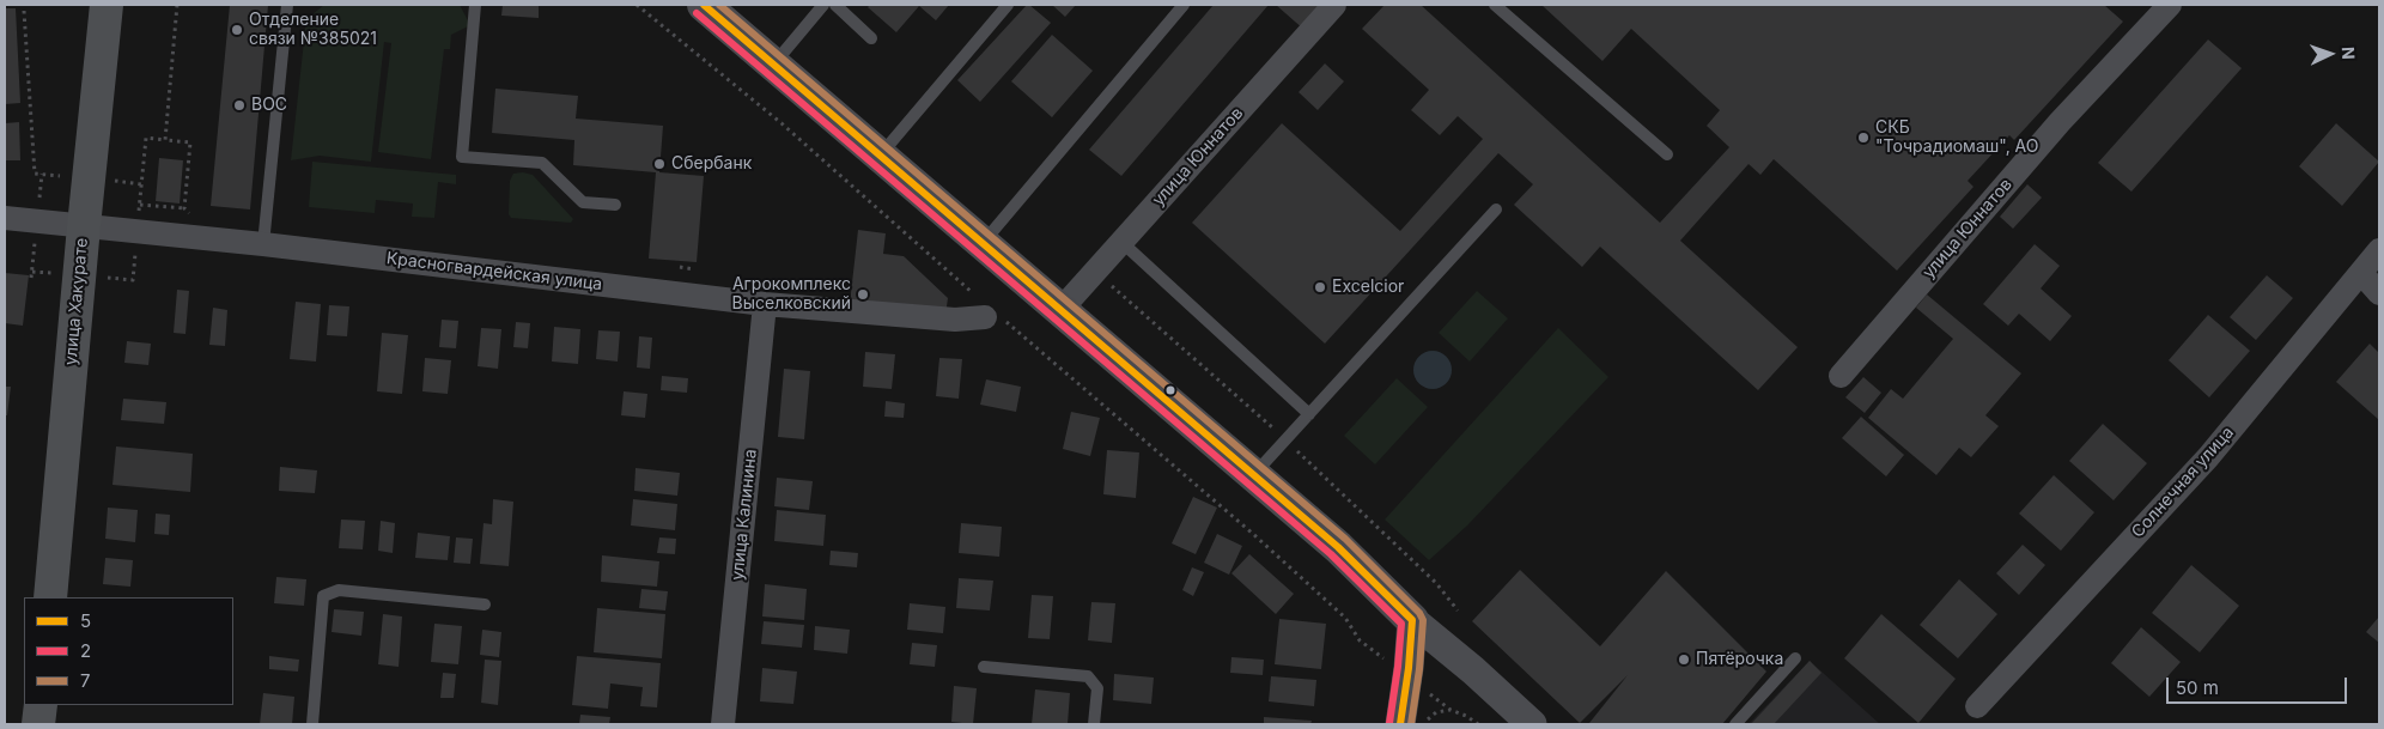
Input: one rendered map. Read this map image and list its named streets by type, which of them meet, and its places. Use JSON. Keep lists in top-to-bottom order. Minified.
{"streets":{"main road":["улица Хакурате"],"street":["улица Юннатов","Красногвардейская улица","Солнечная улица","улица Калинина"]},"crossings":[["Красногвардейская улица","улица Хакурате"],["Красногвардейская улица","улица Калинина"]],"places":["Отделение связи №385021","ВОС","СКБ \"Точрадиомаш\", АО","Сбербанк","Excelcior","Агрокомплекс Выселковский","Пятёрочка"],"lines":["transit line 5","transit line 7","transit line 2"],"legend":["5","2","7"],"scale_bar":"50 m","north":"right"}
